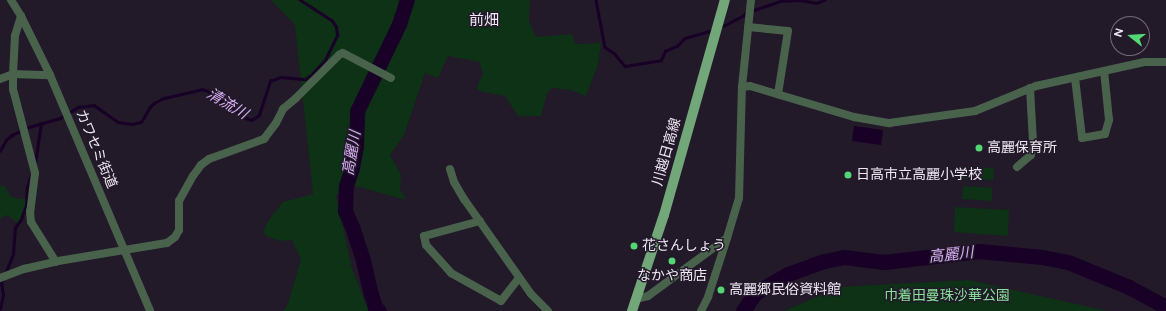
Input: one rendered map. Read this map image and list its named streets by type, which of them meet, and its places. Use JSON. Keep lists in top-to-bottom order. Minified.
{"streets":{"main road":["川越日高線"],"street":["カワセミ街道"]},"districts":["前畑"],"water":["清流川","高麗川"],"parks":["巾着田曼珠沙華公園"],"places":["高麗保育所","日高市立高麗小学校","花さんしょう","なかや商店","高麗郷民俗資料館"],"north":"left"}
